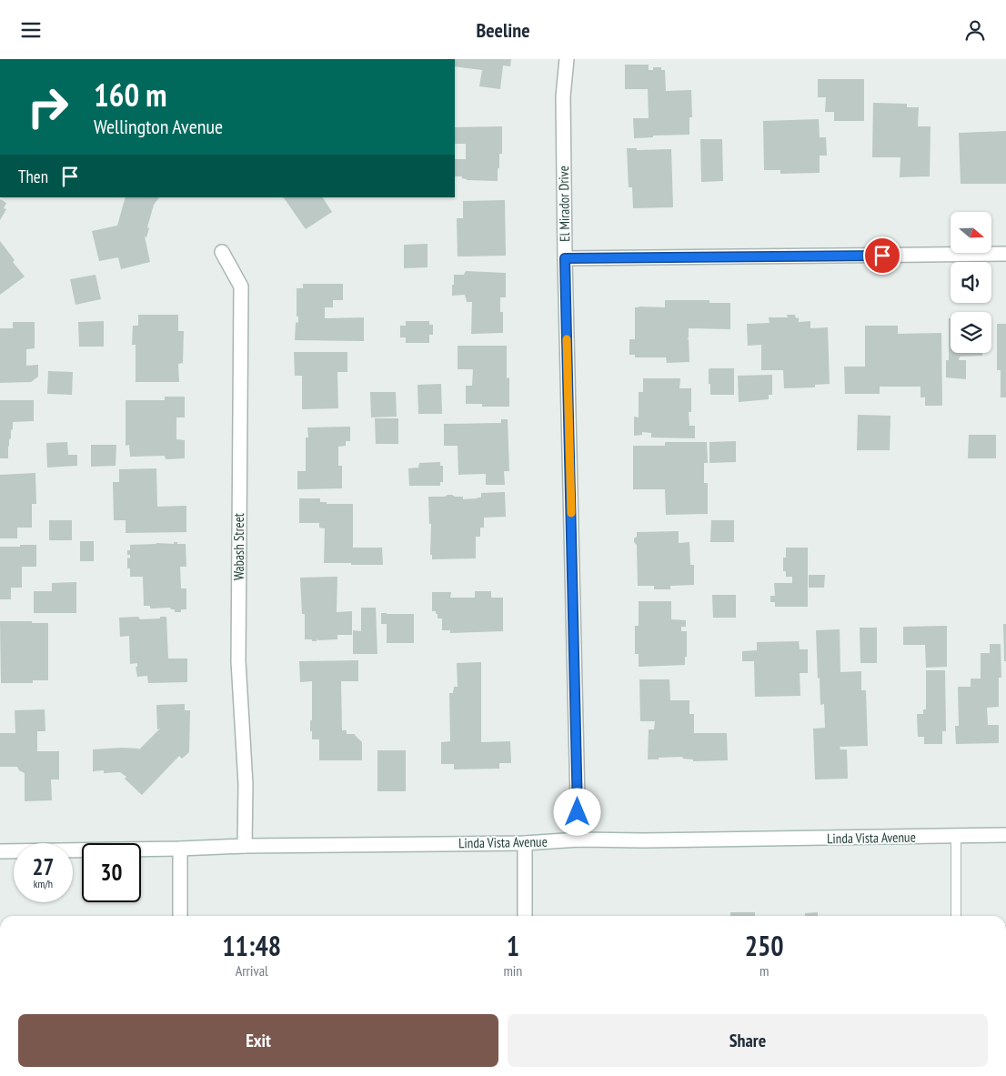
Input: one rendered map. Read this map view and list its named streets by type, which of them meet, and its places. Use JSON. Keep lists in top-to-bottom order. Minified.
{"streets":{"street":["El Mirador Drive","Wabash Street","Linda Vista Avenue"]},"crossings":[["El Mirador Drive","Linda Vista Avenue"],["Wabash Street","Linda Vista Avenue"]],"north":"right","page":{"header":"Beeline","turn":["160 m","Wellington Avenue"],"then":"Then","speed":"27 km/h","limit":"30","eta":["11:48","Arrival","1","min","250","m"],"buttons":["Exit","Share"]}}
